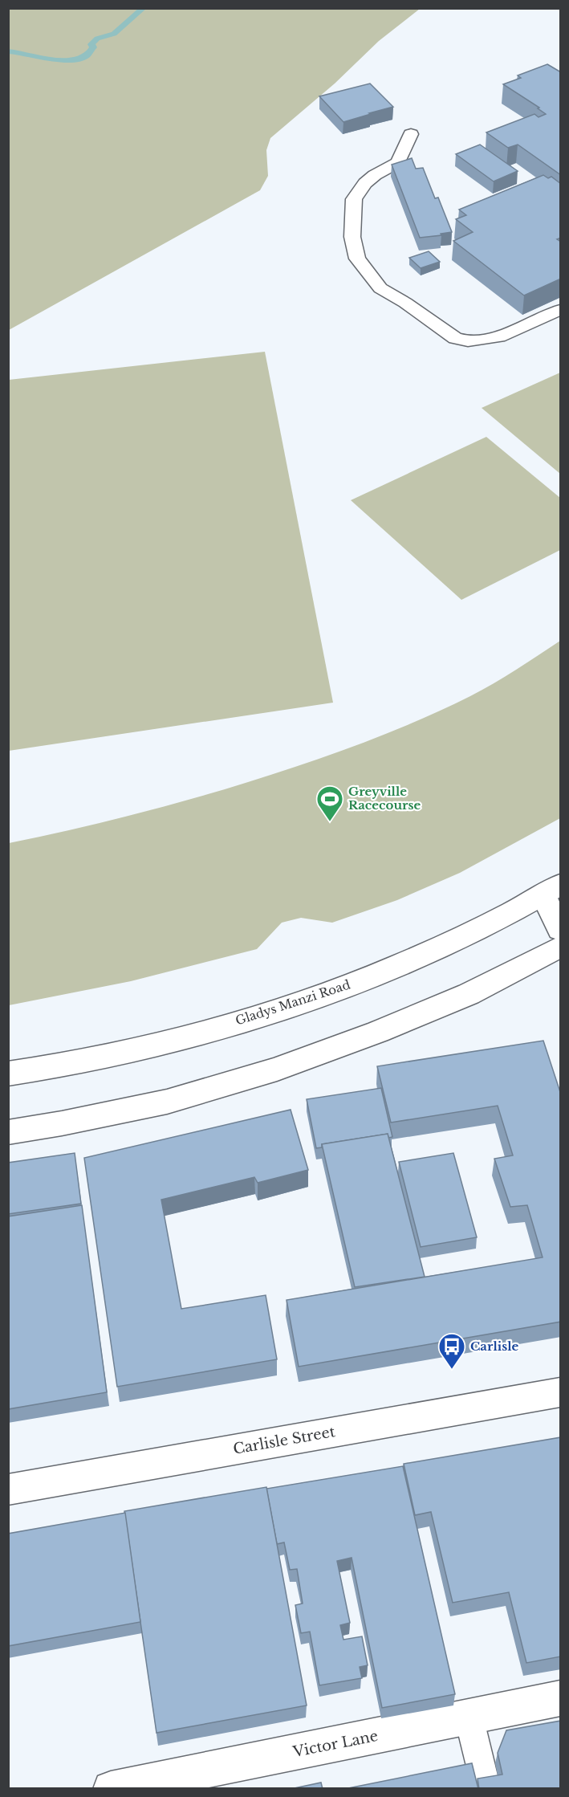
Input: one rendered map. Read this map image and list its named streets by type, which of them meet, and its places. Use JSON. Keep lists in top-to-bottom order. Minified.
{"streets":{"main road":["Gladys Manzi Road","Carlisle Street","Victor Lane"]},"places":{"sports":["Greyville Racecourse"],"bus stop":["Carlisle"]}}
